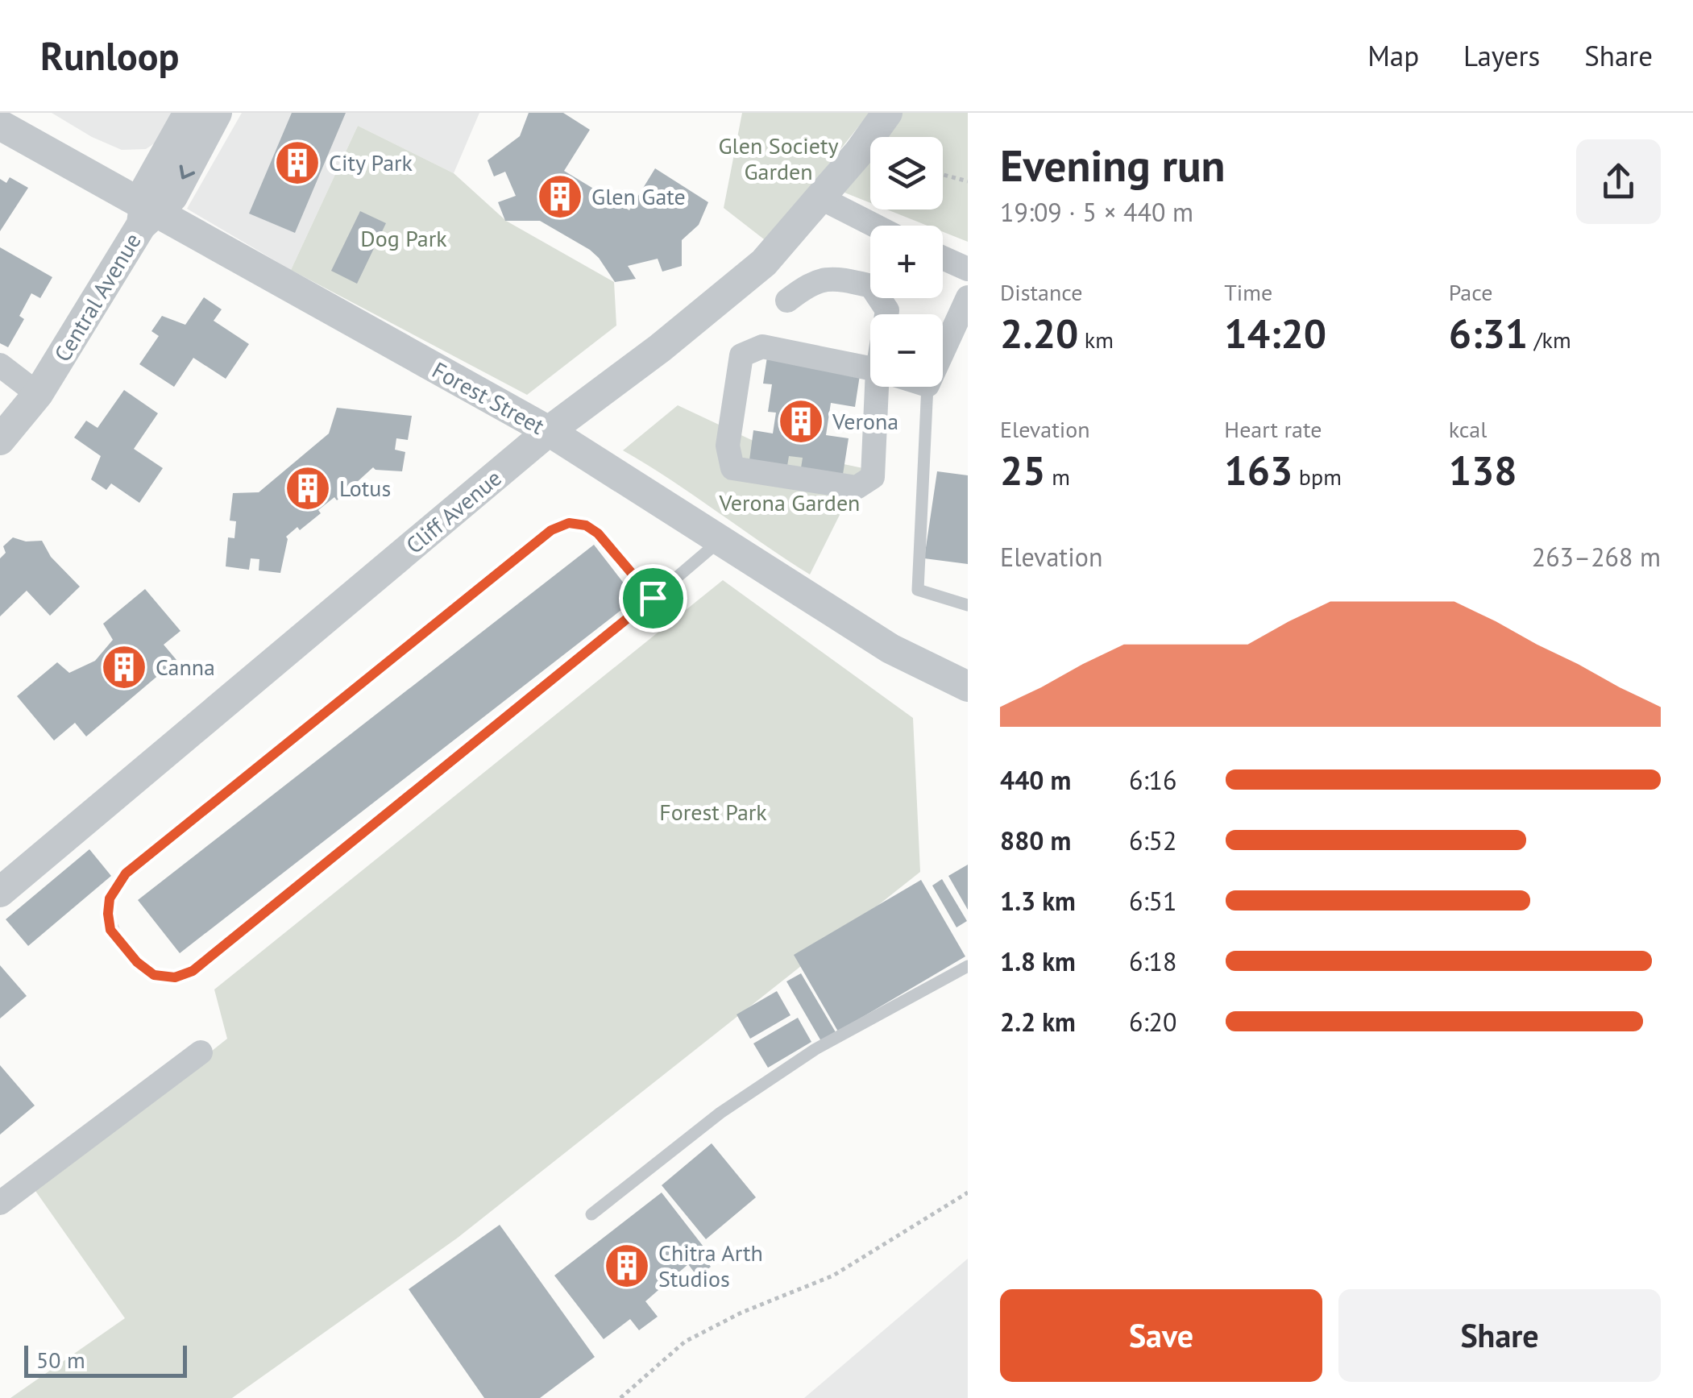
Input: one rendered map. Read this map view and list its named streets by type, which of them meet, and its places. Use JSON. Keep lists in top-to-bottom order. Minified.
{"streets":{"street":["Central Avenue","Forest Street","Cliff Avenue"]},"crossings":[["Central Avenue","Forest Street"],["Forest Street","Cliff Avenue"]],"parks":["Glen Society Garden","Dog Park","Verona Garden","Forest Park"],"places":{"building":["City Park","Glen Gate","Verona","Lotus","Canna","Chitra Arth Studios"]},"scale_bar":"50 m","page":{"header":"Runloop","nav":["Map","Layers","Share"],"heading":["Evening run","19:09 · 5 × 440 m"],"map_buttons":["+","−"],"stats":[["Distance","2.20 km"],["Time","14:20"],["Pace","6:31 /km"],["Elevation","25 m"],["Heart rate","163 bpm"],["kcal","138"]],"chart":["Elevation","263–268 m"],"list":[{"name":"440 m","note":"6:16"},{"name":"880 m","note":"6:52"},{"name":"1.3 km","note":"6:51"},{"name":"1.8 km","note":"6:18"},{"name":"2.2 km","note":"6:20"}],"buttons":["Save","Share"],"scale":"50 m"}}
